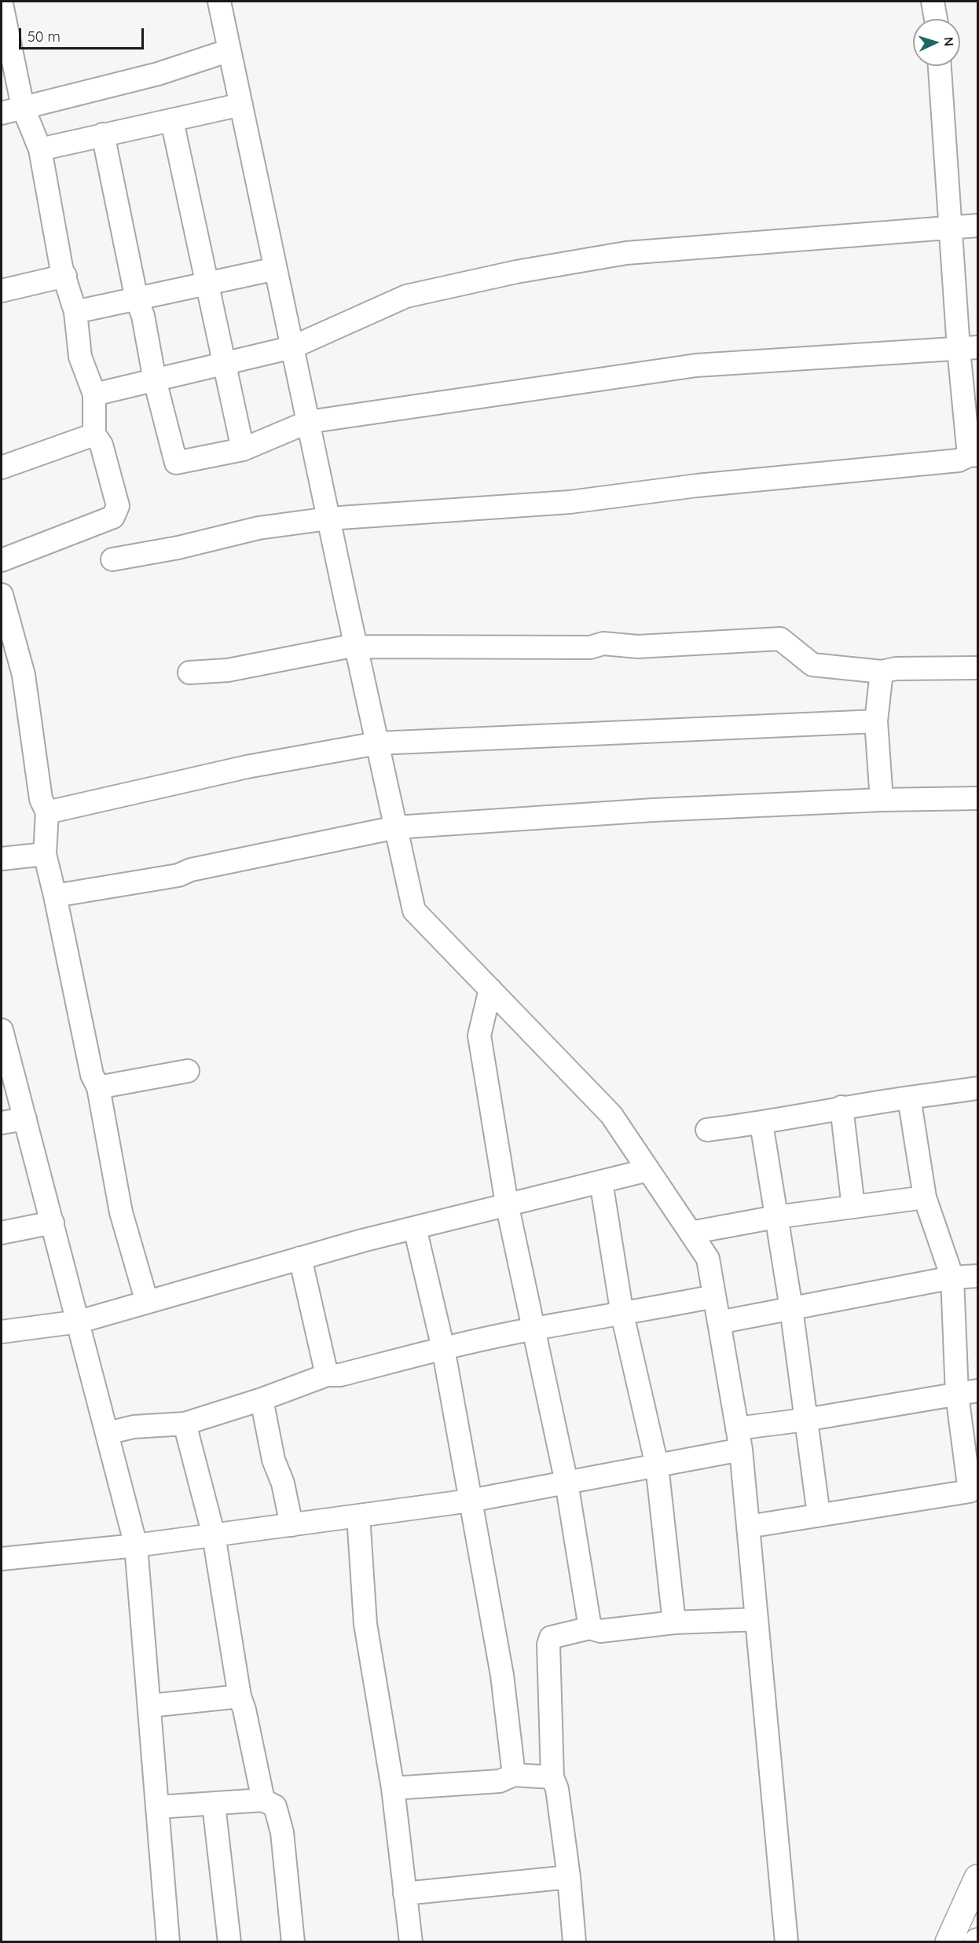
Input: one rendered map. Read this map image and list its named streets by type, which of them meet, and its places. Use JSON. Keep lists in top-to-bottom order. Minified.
{"scale_bar":"50 m","north":"right"}
